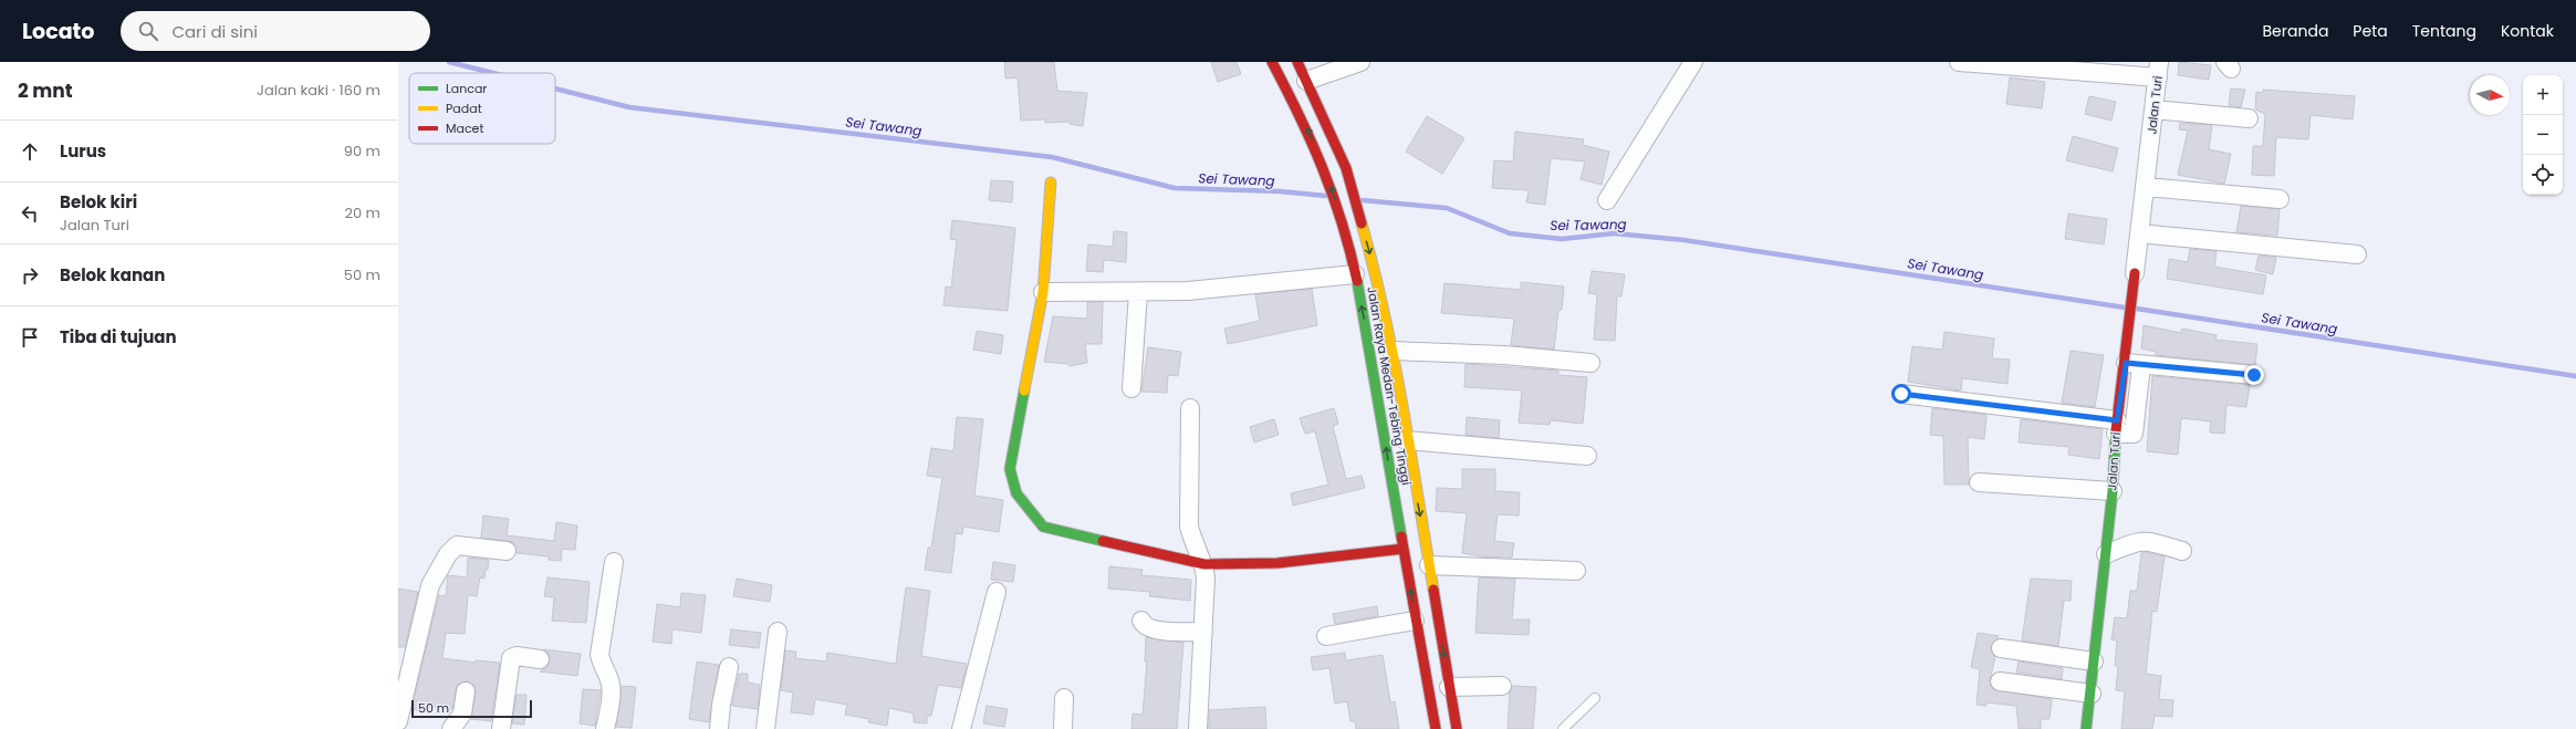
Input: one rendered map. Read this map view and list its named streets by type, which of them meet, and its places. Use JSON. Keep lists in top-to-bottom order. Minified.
{"streets":{"main road":["Jalan Turi","Jalan Raya Medan-Tebing Tinggi"]},"water":["Sei Tawang"],"legend":["Lancar","Padat","Macet"],"scale_bar":"50 m","north":"right","page":{"header":"Locato","search":"Cari di sini","nav":["Beranda","Peta","Tentang","Kontak"],"heading":["2 mnt","Jalan kaki · 160 m"],"map_buttons":["+","−"],"list":[["Lurus","90 m"],["Belok kiri","Jalan Turi","20 m"],["Belok kanan","50 m"],"Tiba di tujuan"],"scale":"50 m"}}
